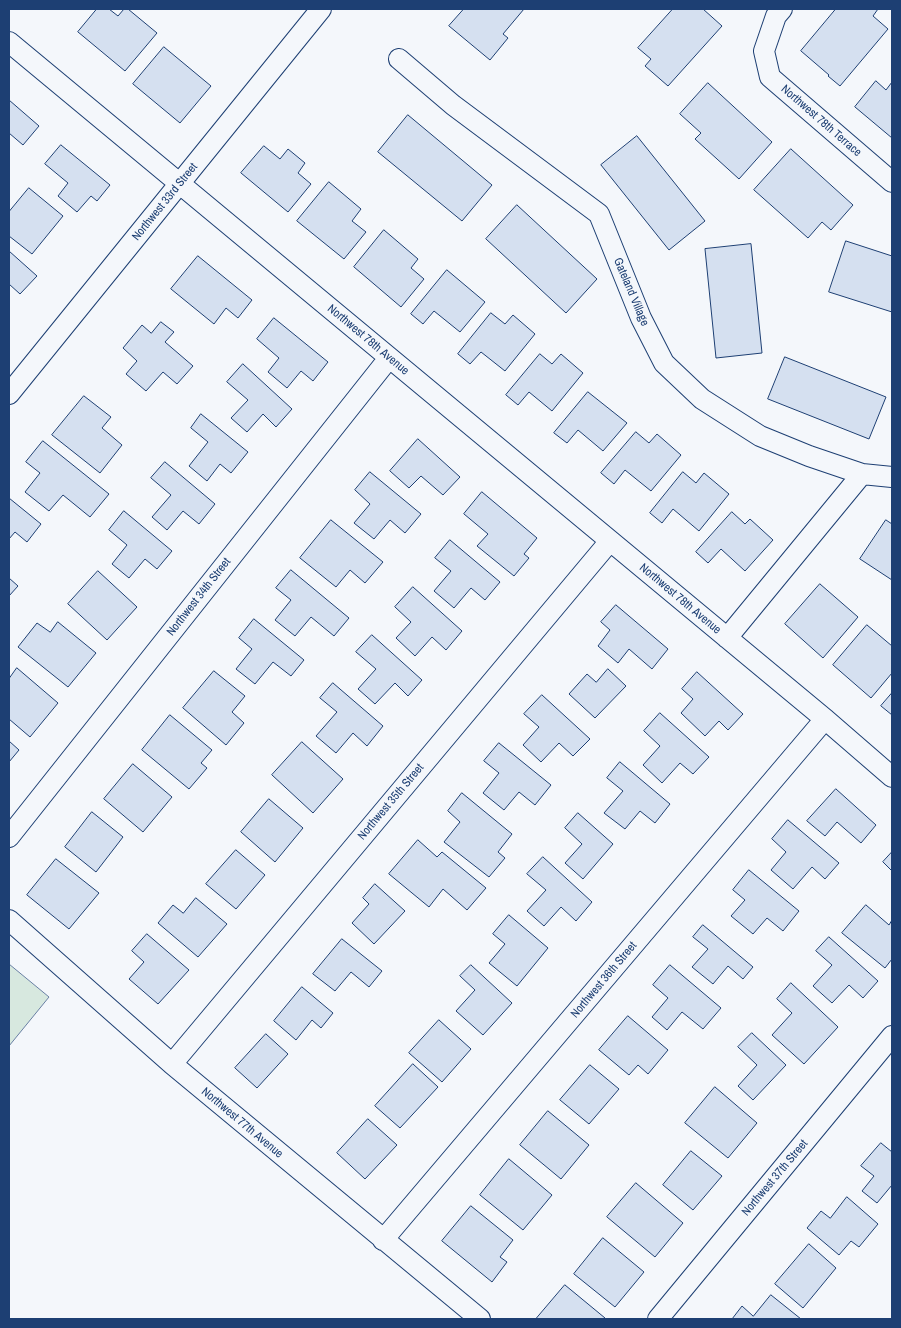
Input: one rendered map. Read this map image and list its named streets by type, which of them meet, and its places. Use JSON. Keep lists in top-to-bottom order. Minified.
{"streets":{"street":["Northwest 78th Terrace","Northwest 33rd Street","Gateland Village","Northwest 78th Avenue","Northwest 34th Street","Northwest 35th Street","Northwest 36th Street","Northwest 77th Avenue","Northwest 37th Street"]},"crossings":[["Northwest 33rd Street","Northwest 78th Avenue"],["Gateland Village","Northwest 78th Avenue"],["Northwest 78th Avenue","Northwest 34th Street"],["Northwest 78th Avenue","Northwest 35th Street"],["Northwest 78th Avenue","Northwest 36th Street"],["Northwest 35th Street","Northwest 77th Avenue"],["Northwest 36th Street","Northwest 77th Avenue"]]}
